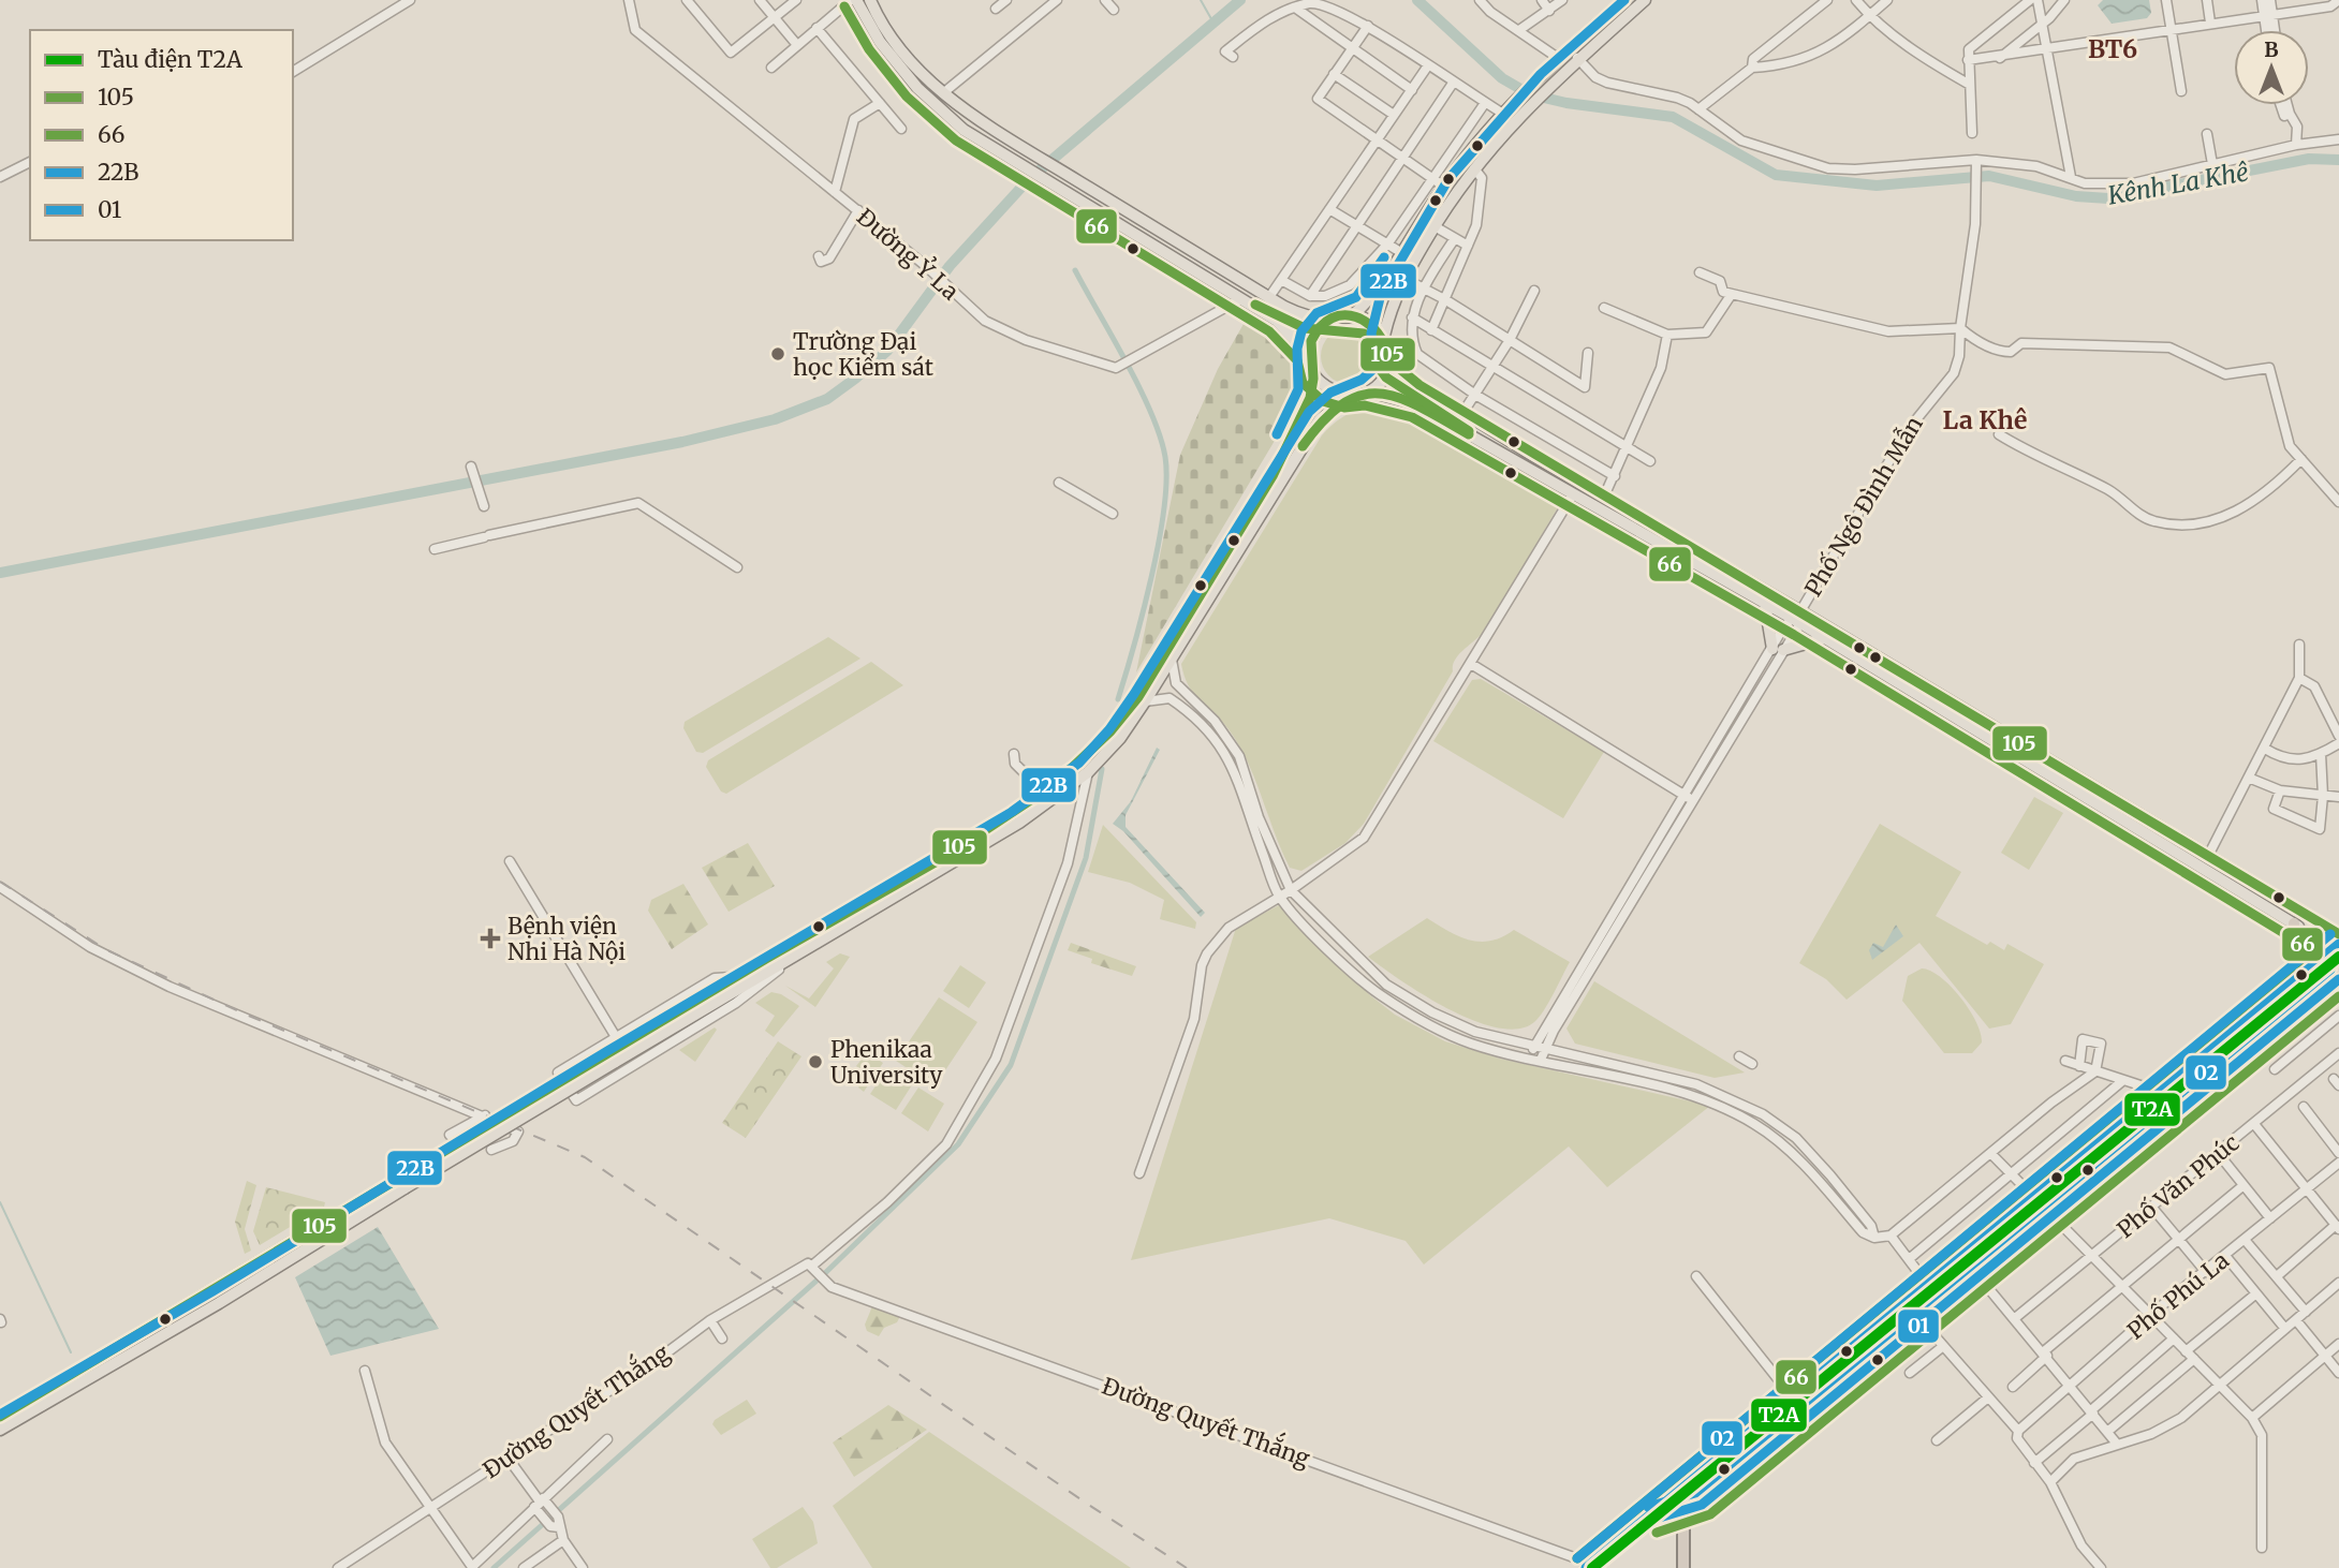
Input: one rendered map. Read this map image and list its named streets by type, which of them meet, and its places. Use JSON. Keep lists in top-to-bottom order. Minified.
{"streets":{"street":["Đường Ỷ La","Phố Ngô Đình Mẫn","Phố Văn Phúc","Phố Phú La","Đường Quyết Thắng"]},"districts":["BT6","La Khê"],"water":["Kênh La Khê"],"places":{"other":["Trường Đại học Kiểm sát","Phenikaa University"],"health":["Bệnh viện Nhi Hà Nội"]},"lines":["transit line 22B","transit line 66","transit line 105","transit line 02","transit line 01","metro line T2A"],"legend":["Tàu điện T2A","105","66","22B","01"],"north":"top"}
